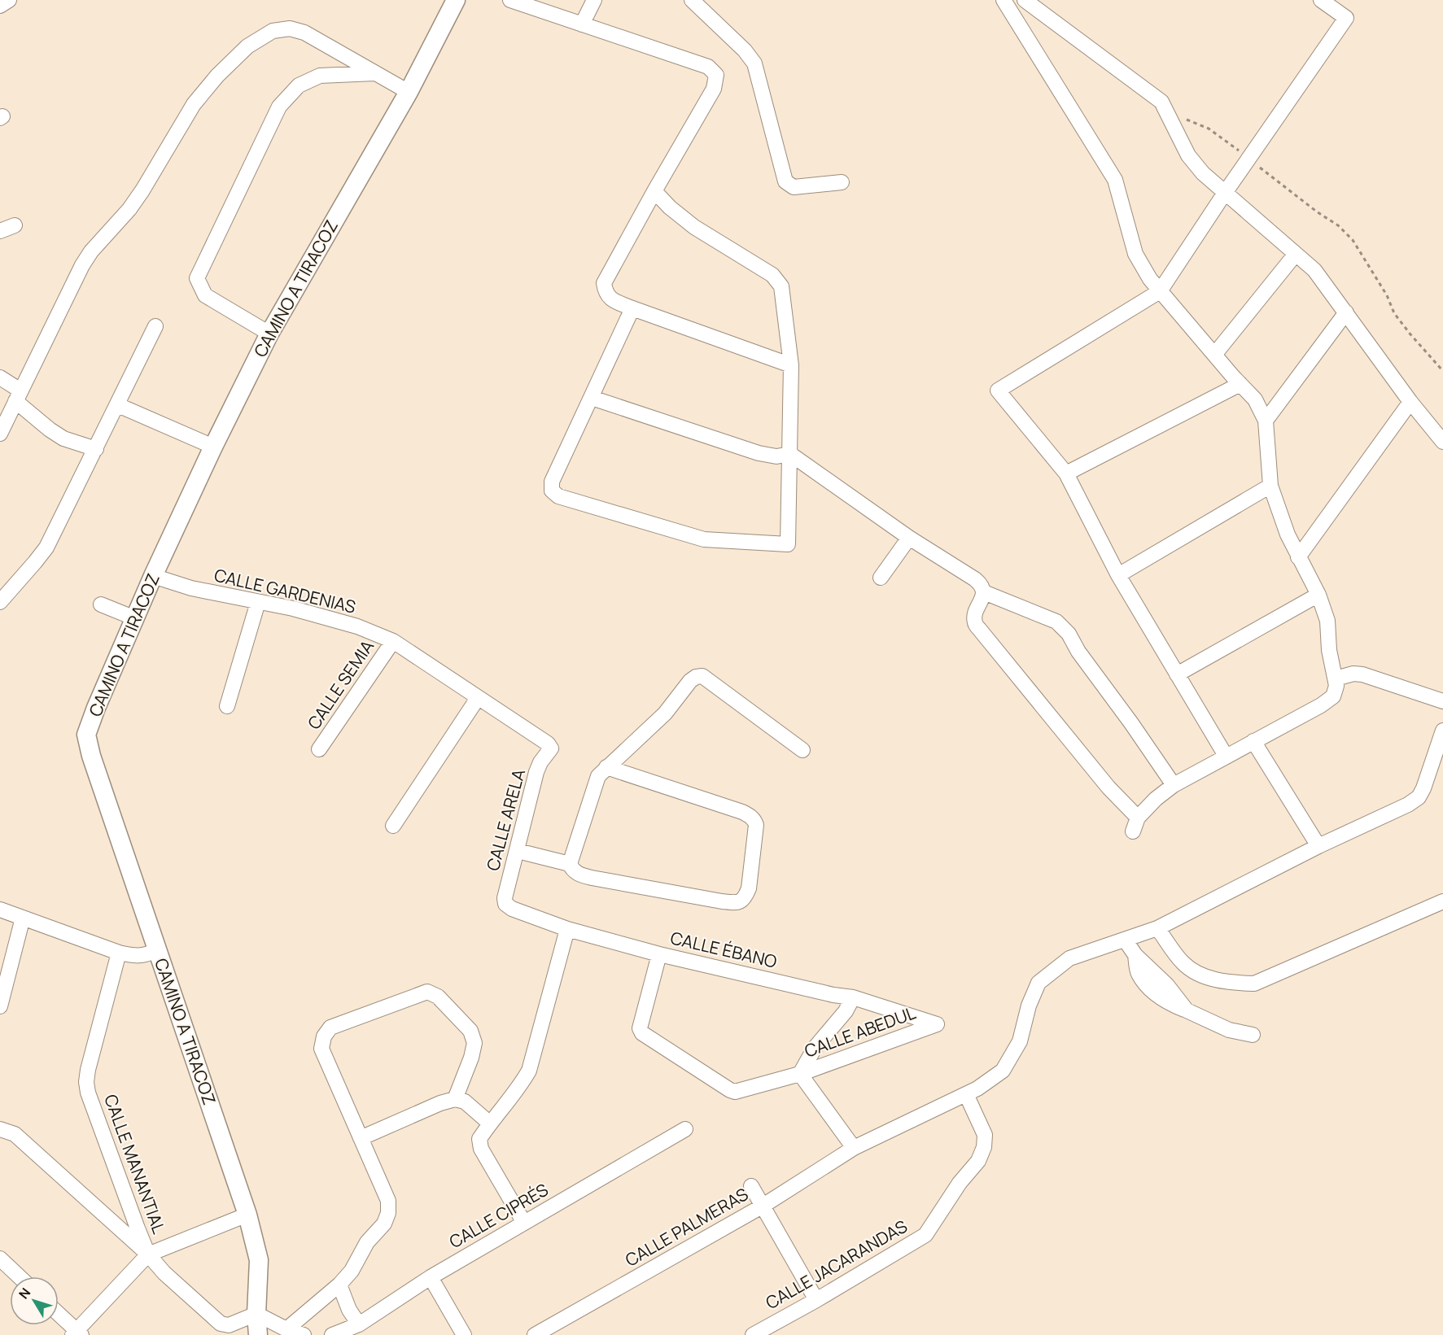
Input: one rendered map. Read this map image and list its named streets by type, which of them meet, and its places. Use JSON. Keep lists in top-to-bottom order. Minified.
{"streets":{"street":["CAMINO A TIRACOZ","CALLE GARDENIAS","CALLE SEMIA","CALLE ARELA","CALLE ÉBANO","CALLE ABEDUL","CALLE MANANTIAL","CALLE CIPRÉS","CALLE PALMERAS","CALLE JACARANDAS"]},"crossings":[["CAMINO A TIRACOZ","CALLE GARDENIAS"],["CAMINO A TIRACOZ","CALLE MANANTIAL"],["CALLE GARDENIAS","CALLE SEMIA"],["CALLE GARDENIAS","CALLE ARELA"],["CALLE ARELA","CALLE ÉBANO"],["CALLE ÉBANO","CALLE ABEDUL"],["CALLE ABEDUL","CALLE PALMERAS"],["CALLE PALMERAS","CALLE JACARANDAS"]],"north":"top left"}
